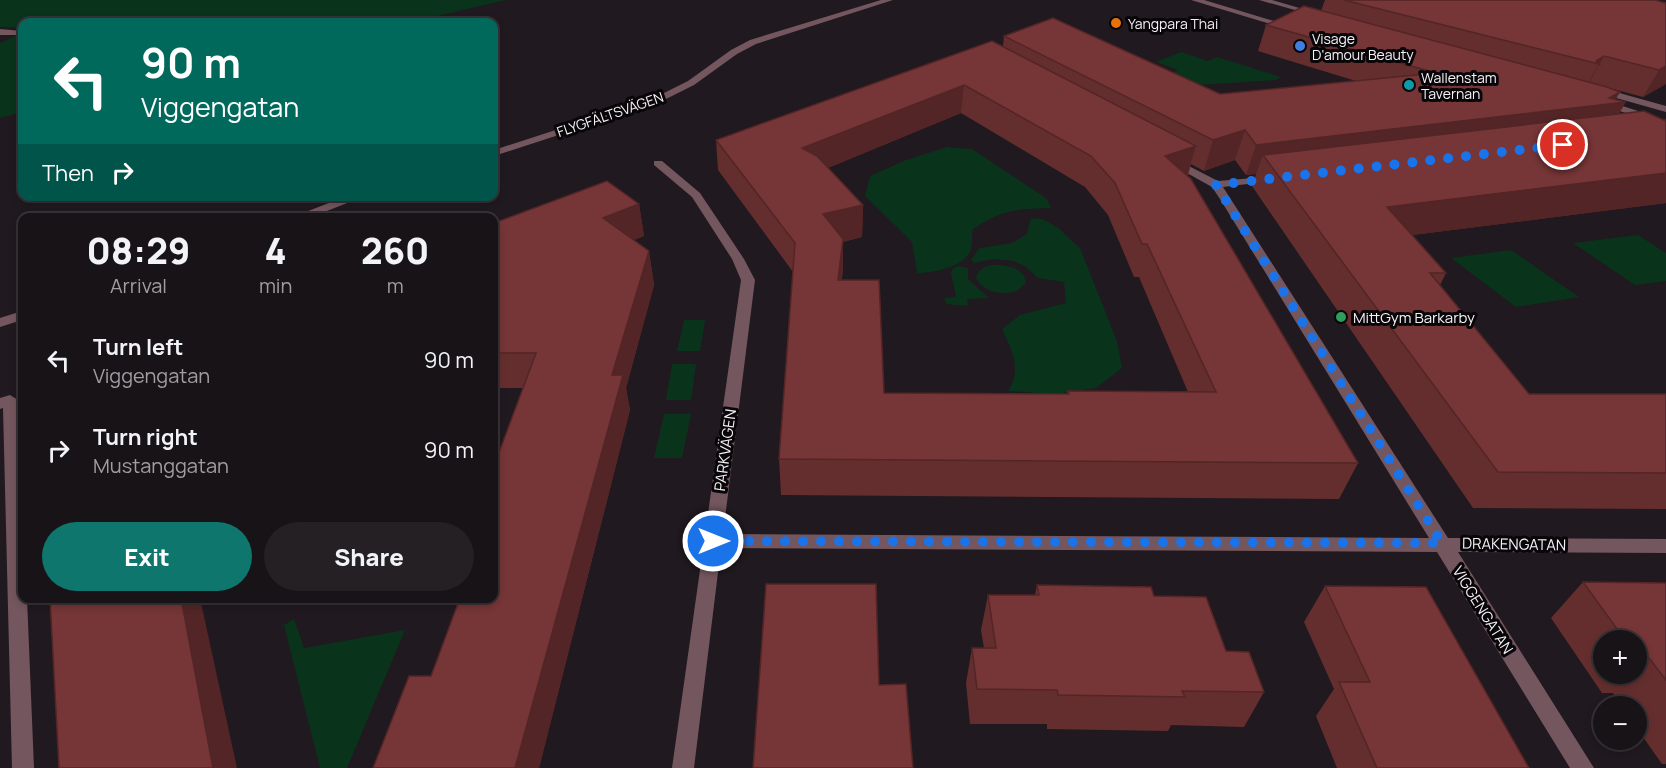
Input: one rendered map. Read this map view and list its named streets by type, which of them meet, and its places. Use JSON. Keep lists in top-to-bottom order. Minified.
{"streets":{"street":["FLYGFÄLTSVÄGEN","PARKVÄGEN","DRAKENGATAN","VIGGENGATAN"]},"crossings":[["PARKVÄGEN","DRAKENGATAN"],["DRAKENGATAN","VIGGENGATAN"]],"places":["Yangpara Thai","Visage D'amour Beauty","Wallenstam Tavernan","MittGym Barkarby"],"page":{"turn":["90 m","Viggengatan"],"then":"Then","eta":["08:29","Arrival","4","min","260","m"],"list":[{"name":"Turn left","note":"Viggengatan","value":"90 m"},{"name":"Turn right","note":"Mustanggatan","value":"90 m"}],"buttons":["Exit","Share"],"map_buttons":["+","−"]}}
